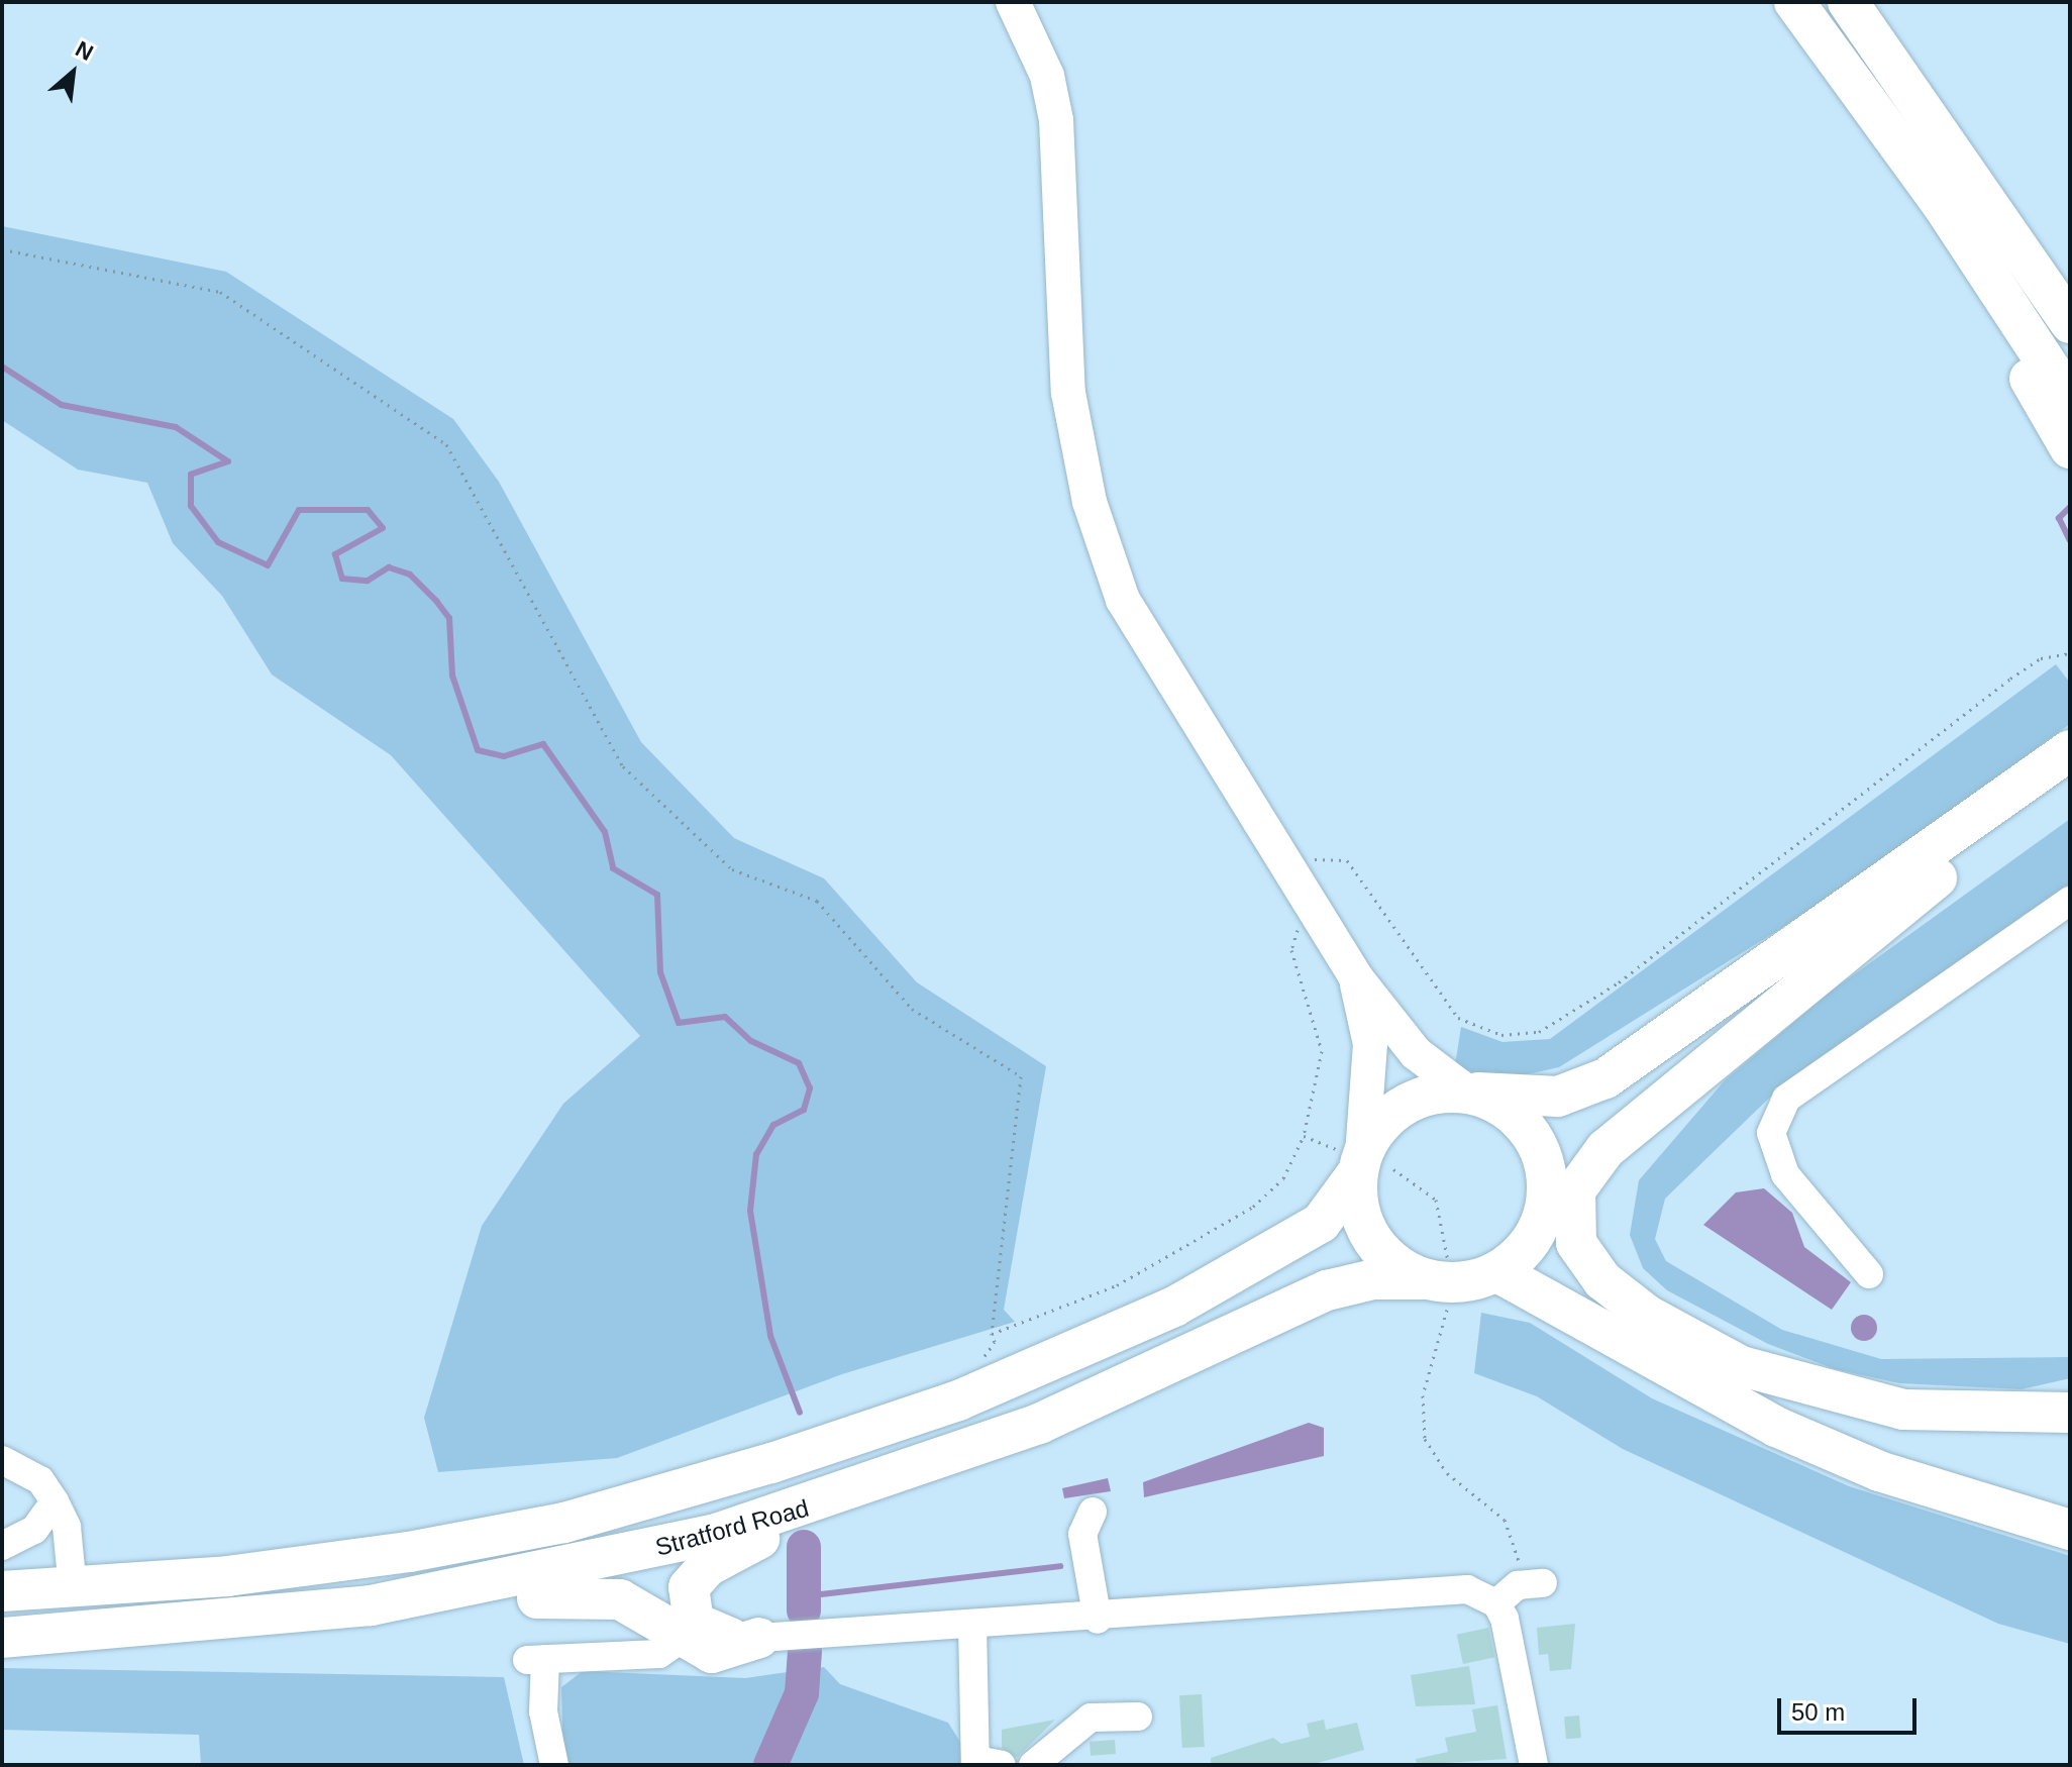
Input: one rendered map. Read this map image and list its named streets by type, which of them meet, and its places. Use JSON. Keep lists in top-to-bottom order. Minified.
{"streets":{"highway":["Stratford Road"]},"scale_bar":"50 m","north":"top right"}
